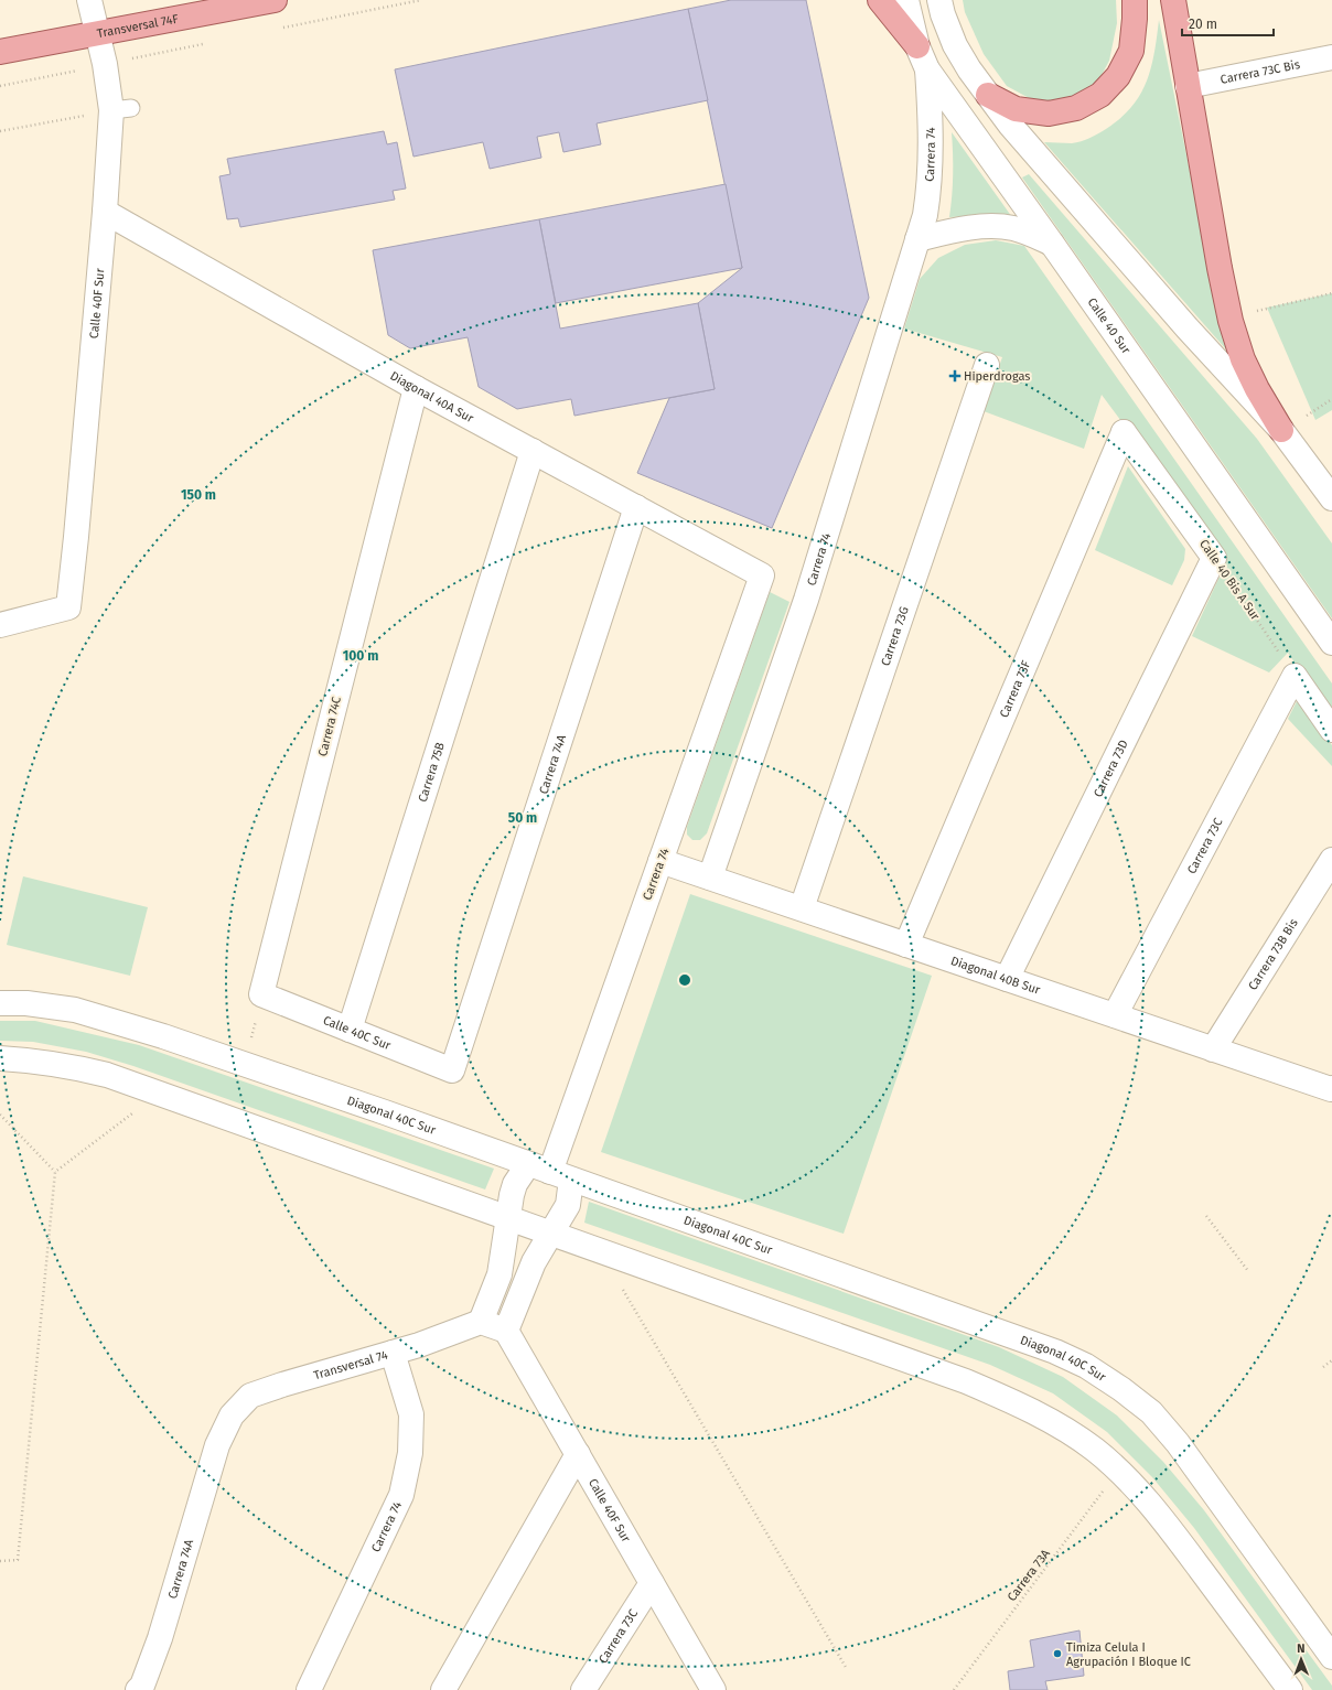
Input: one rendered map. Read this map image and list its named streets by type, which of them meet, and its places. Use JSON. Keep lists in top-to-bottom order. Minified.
{"streets":{"main road":["Transversal 74F"],"street":["Carrera 73C Bis","Carrera 74","Calle 40F Sur","Calle 40 Sur","Diagonal 40A Sur","Calle 40 Bis A Sur","Carrera 73G","Carrera 73F","Carrera 74C","Carrera 74A","Carrera 73D","Carrera 75B","Carrera 73C","Carrera 73B Bis","Diagonal 40B Sur","Calle 40C Sur","Diagonal 40C Sur","Transversal 74"],"path":["Carrera 73A"]},"crossings":[["Transversal 74F","Calle 40F Sur"],["Carrera 74","Calle 40F Sur"],["Carrera 74","Calle 40 Sur"],["Carrera 74","Diagonal 40A Sur"],["Carrera 74","Diagonal 40B Sur"],["Carrera 74","Diagonal 40C Sur"],["Carrera 74","Transversal 74"],["Calle 40F Sur","Diagonal 40A Sur"],["Calle 40F Sur","Carrera 73C"],["Diagonal 40A Sur","Carrera 74C"],["Diagonal 40A Sur","Carrera 74A"],["Diagonal 40A Sur","Carrera 75B"],["Calle 40 Bis A Sur","Carrera 73F"],["Calle 40 Bis A Sur","Carrera 73D"],["Calle 40 Bis A Sur","Carrera 73C"],["Carrera 73G","Diagonal 40B Sur"],["Carrera 73F","Diagonal 40B Sur"],["Carrera 74C","Calle 40C Sur"],["Carrera 74A","Calle 40C Sur"],["Carrera 74A","Transversal 74"],["Carrera 73D","Diagonal 40B Sur"],["Carrera 75B","Calle 40C Sur"],["Carrera 73C","Diagonal 40B Sur"],["Carrera 73B Bis","Diagonal 40B Sur"]],"places":{"health":["Hiperdrogas"],"other":["Timiza Celula I Agrupación I Bloque IC"]},"scale_bar":"20 m","north":"top","rings":["150 m","100 m","50 m"]}
